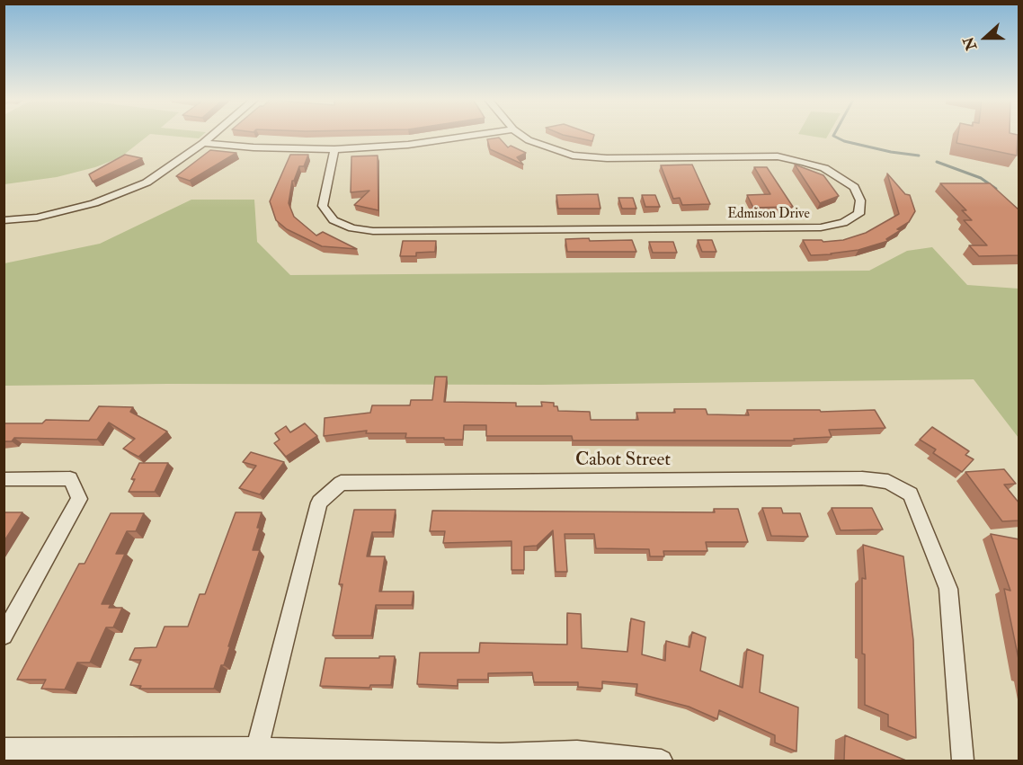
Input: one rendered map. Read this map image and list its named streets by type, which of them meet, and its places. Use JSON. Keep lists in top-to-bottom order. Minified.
{"streets":{"street":["Edmison Drive","Cabot Street"]},"north":"left"}
